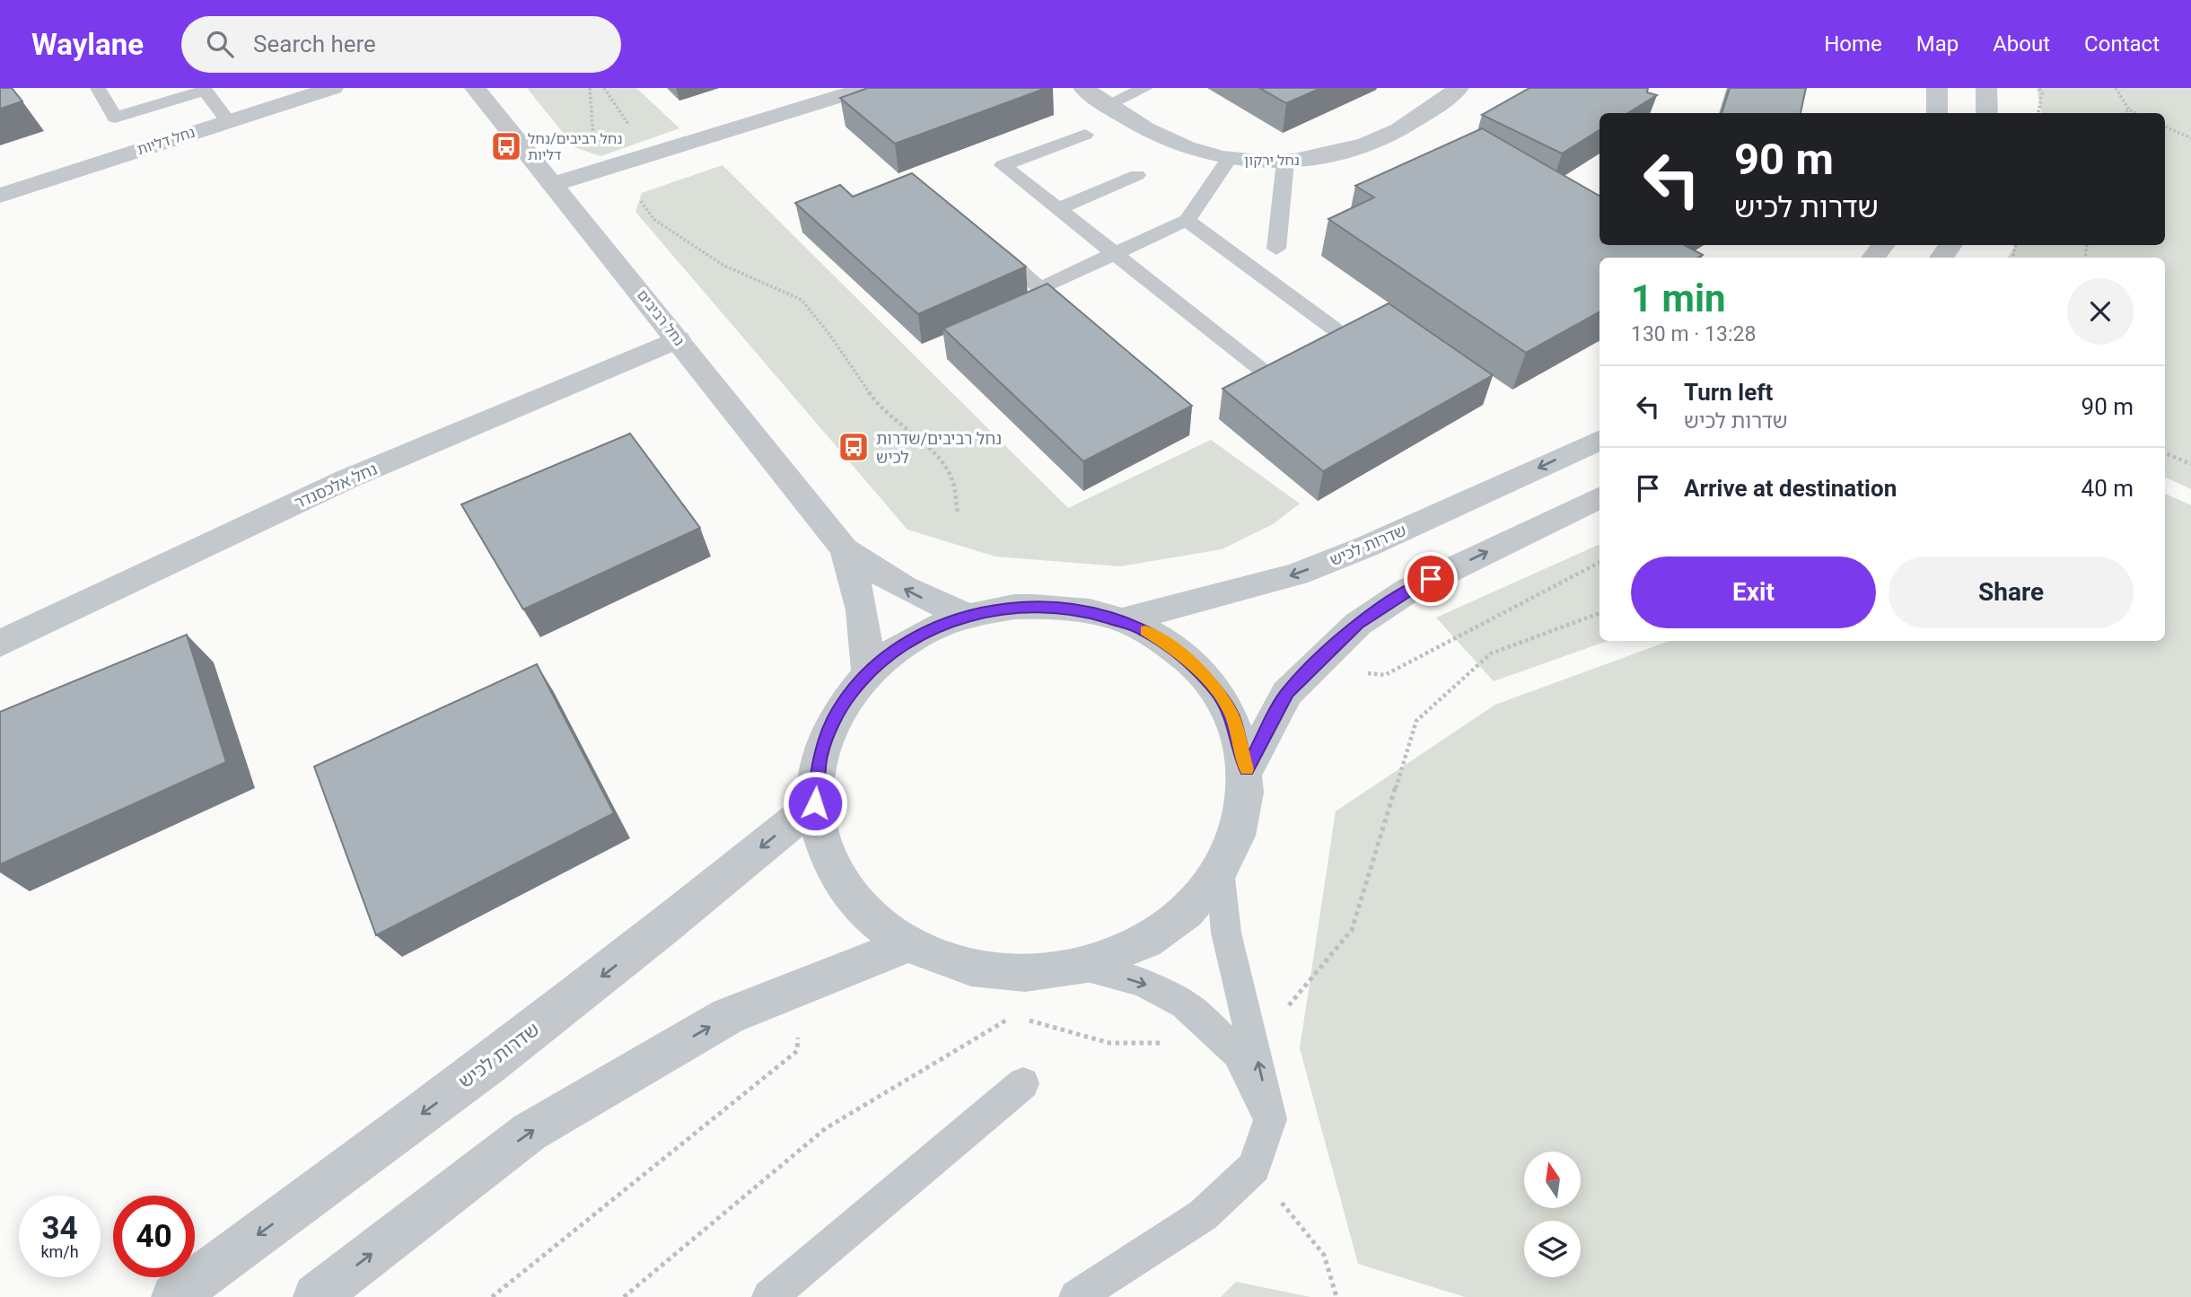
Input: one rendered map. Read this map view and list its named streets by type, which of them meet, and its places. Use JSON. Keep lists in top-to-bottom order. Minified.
{"streets":{"street":["נחל דליות","נחל ירקון","נחל רביבים","נחל אלכסנדר","שדרות לכיש"]},"crossings":[["נחל רביבים","נחל אלכסנדר"]],"places":{"bus stop":["נחל רביבים/נחל דליות","נחל רביבים/שדרות לכיש"]},"north":"top","page":{"header":"Waylane","search":"Search here","nav":["Home","Map","About","Contact"],"turn":["90 m","שדרות לכיש"],"heading":["1 min","130 m · 13:28"],"list":[{"name":"Turn left","note":"שדרות לכיש","value":"90 m"},{"name":"Arrive at destination","value":"40 m"}],"buttons":["Exit","Share"],"speed":"34 km/h","limit":"40"}}
